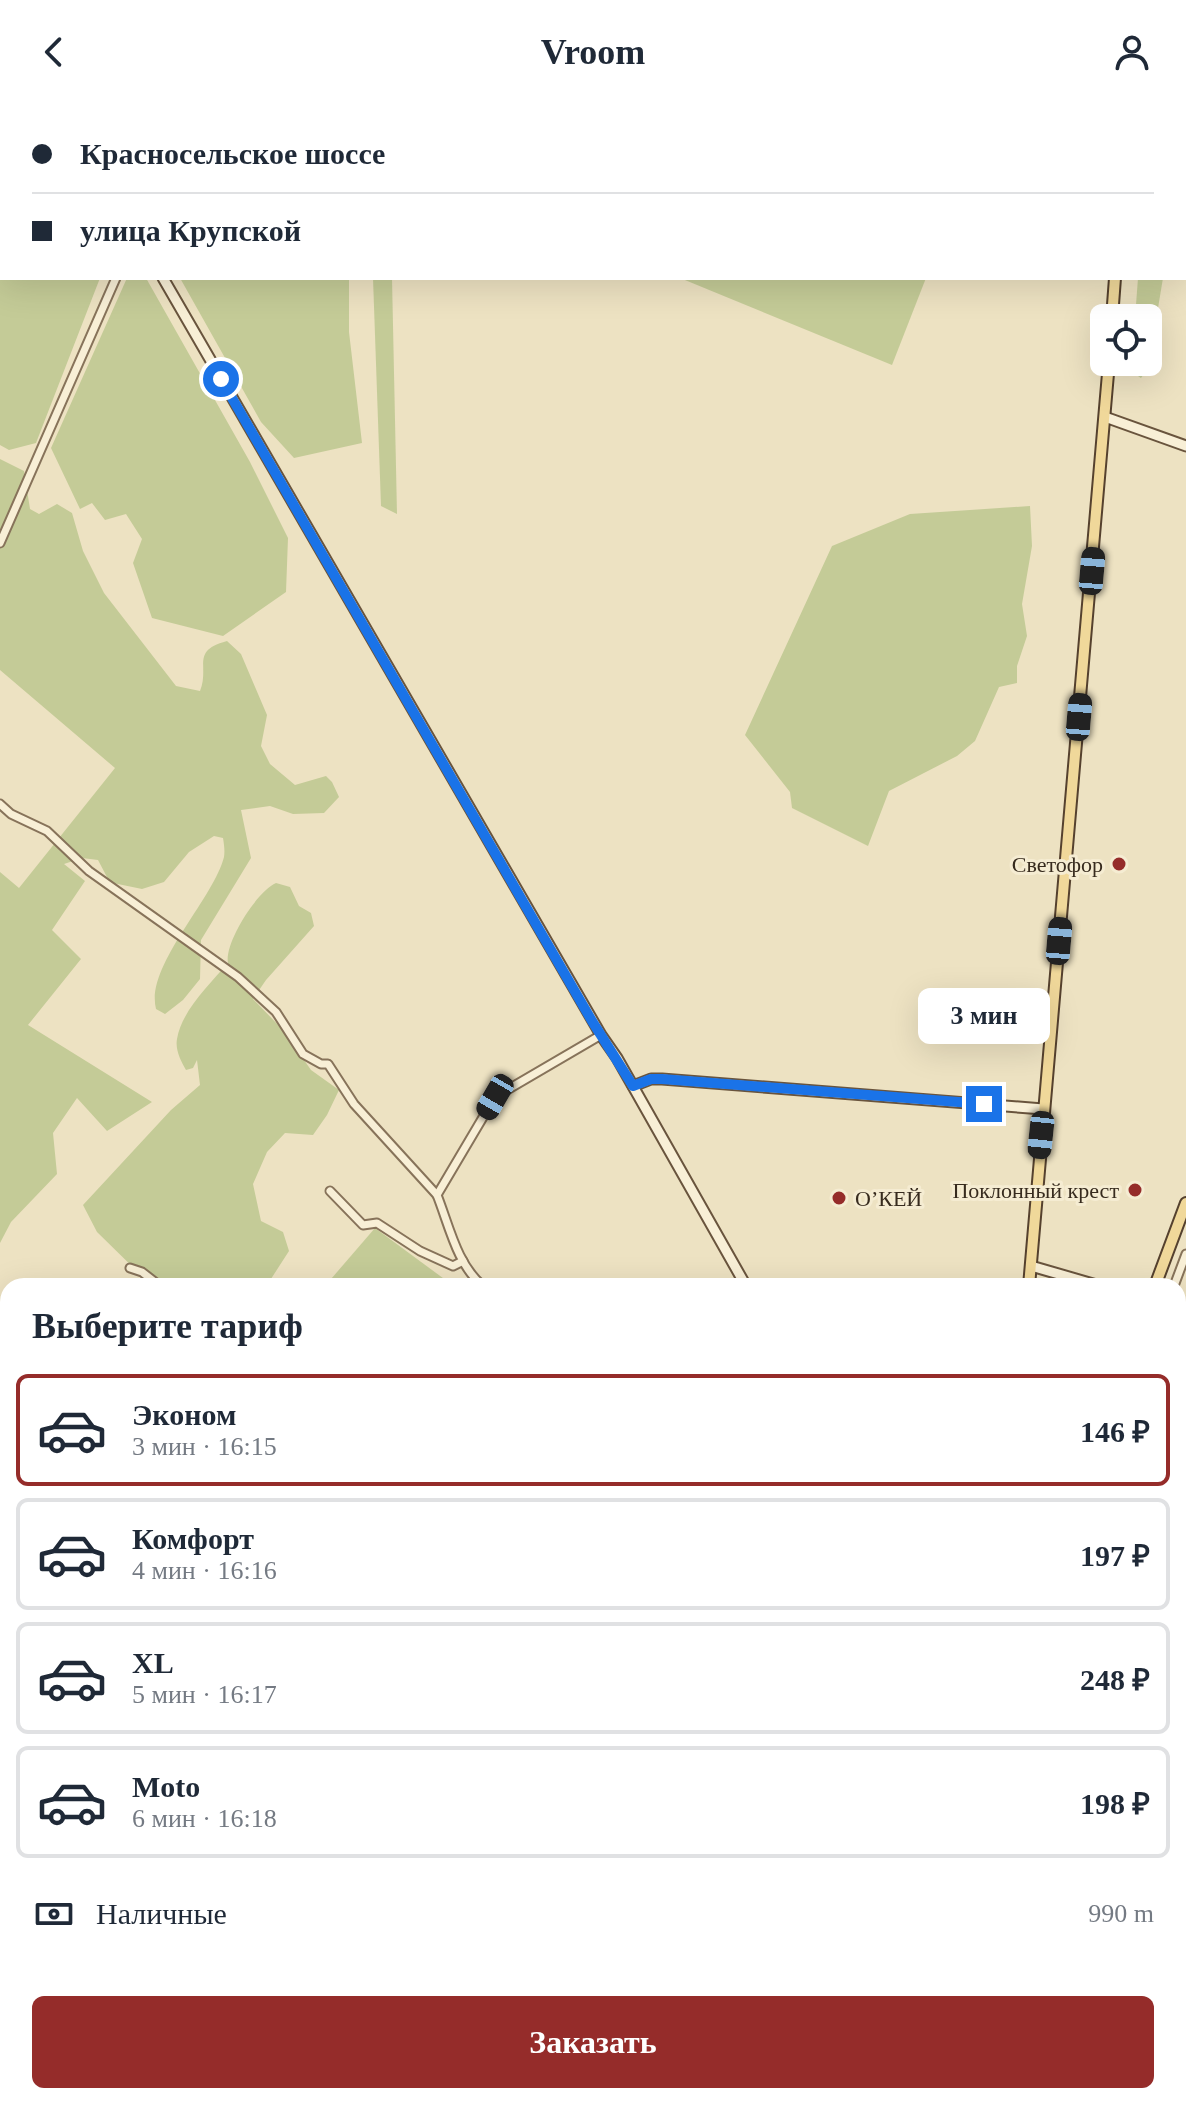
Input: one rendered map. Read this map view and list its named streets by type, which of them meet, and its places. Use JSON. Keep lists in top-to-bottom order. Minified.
{"places":["Светофор","Поклонный крест","О’КЕЙ"],"page":{"header":"Vroom","banner":["Красносельское шоссе","улица Крупской"],"bubble":"3 мин","heading":"Выберите тариф","list":[{"name":"Эконом","note":"3 мин · 16:15","value":"146 ₽"},{"name":"Комфорт","note":"4 мин · 16:16","value":"197 ₽"},{"name":"XL","note":"5 мин · 16:17","value":"248 ₽"},{"name":"Moto","note":"6 мин · 16:18","value":"198 ₽"}],"pay":["Наличные","990 m"],"buttons":"Заказать"}}
